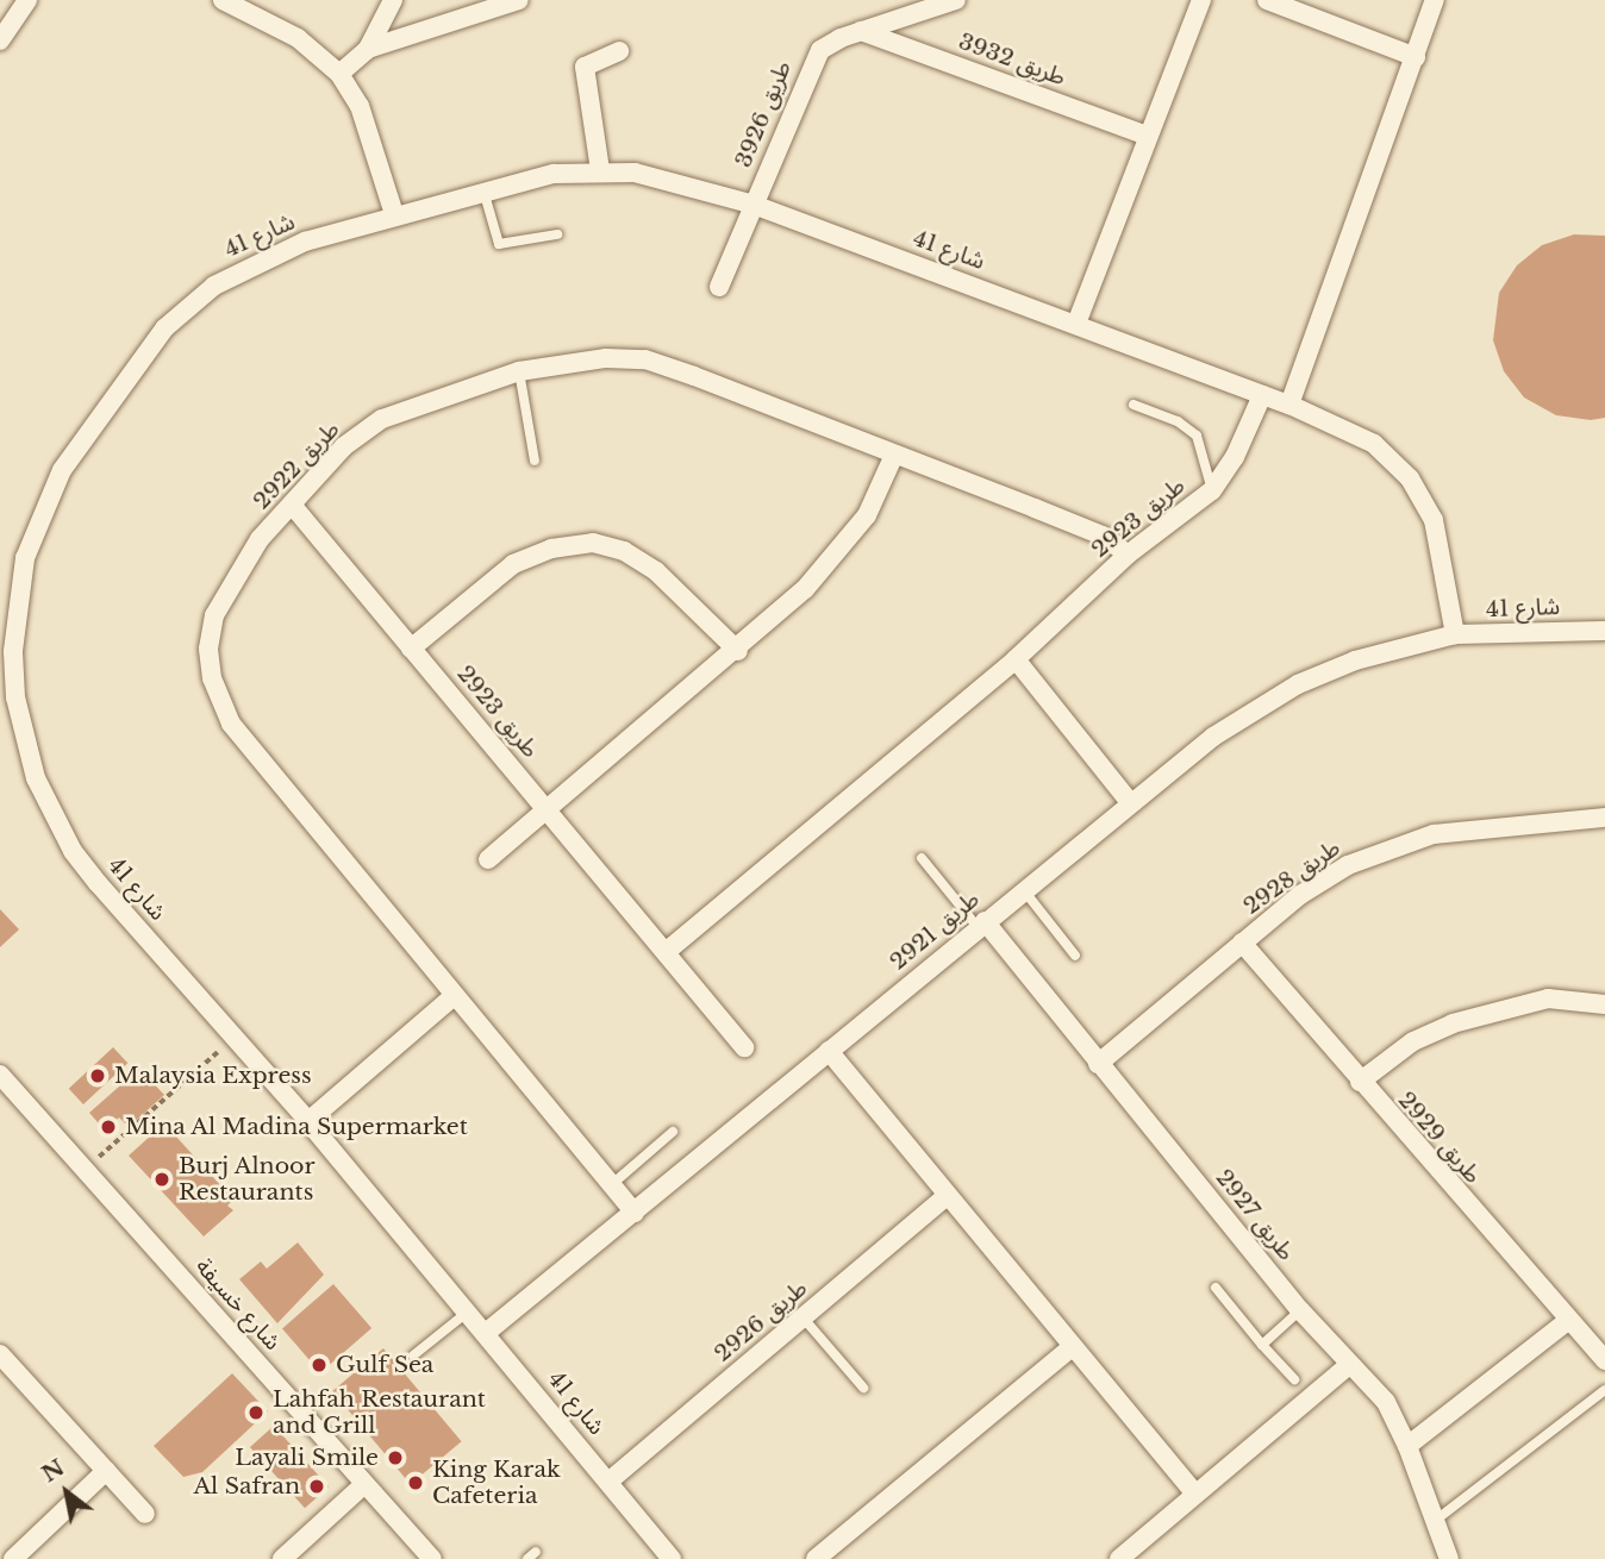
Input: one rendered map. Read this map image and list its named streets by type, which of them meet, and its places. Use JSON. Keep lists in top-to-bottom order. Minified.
{"streets":{"street":["طريق 3932","طريق 3926","شارع 41","طريق 2922","طريق 2923","طريق 2928","طريق 2921","طريق 2929","طريق 2927","شارع خسيفة","طريق 2926"]},"crossings":[["طريق 3932","طريق 3926"],["طريق 3926","شارع 41"],["شارع 41","طريق 2923"],["شارع 41","طريق 2921"],["شارع 41","طريق 2926"],["طريق 2922","طريق 2923"],["طريق 2922","طريق 2921"],["طريق 2928","طريق 2929"],["طريق 2928","طريق 2927"],["طريق 2921","طريق 2927"]],"places":["Malaysia Express","Mina Al Madina Supermarket","Burj Alnoor Restaurants","Gulf Sea","Lahfah Restaurant and Grill","Layali Smile","King Karak Cafeteria","Al Safran"],"north":"top left"}
